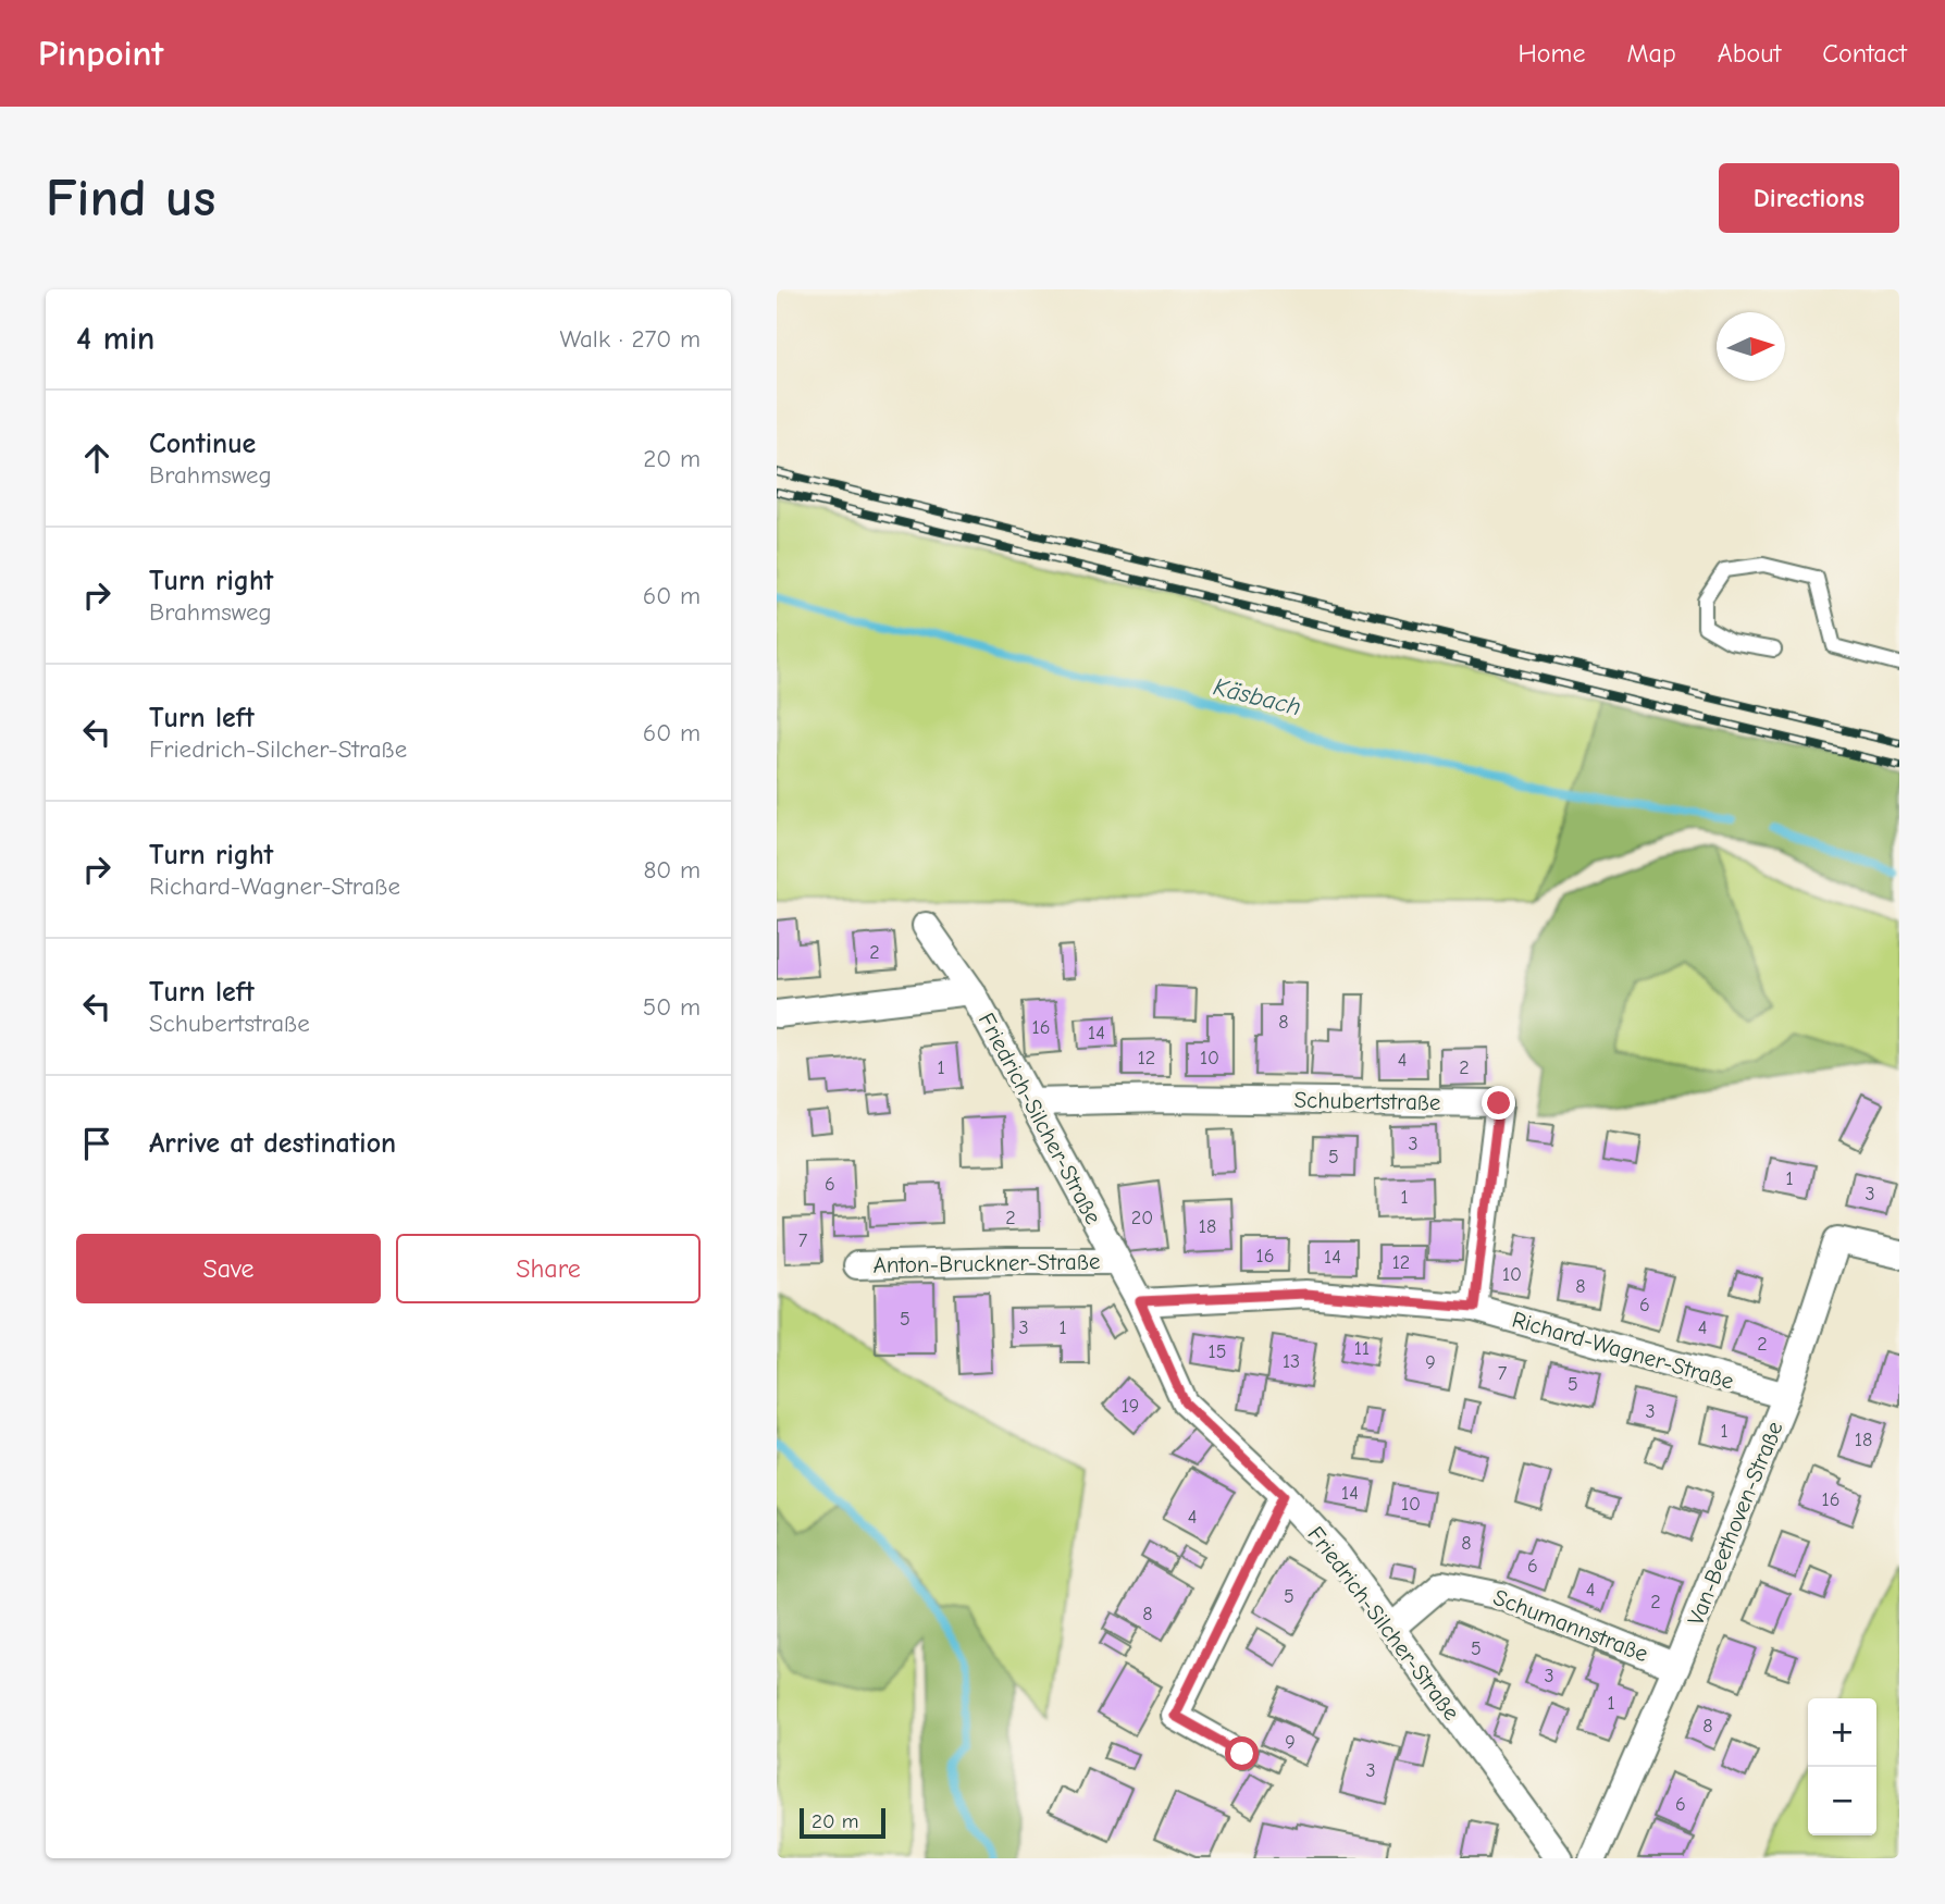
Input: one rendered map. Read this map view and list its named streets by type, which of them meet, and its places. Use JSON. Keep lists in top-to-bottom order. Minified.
{"streets":{"street":["Schubertstraße","Friedrich-Silcher-Straße","Anton-Bruckner-Straße","Richard-Wagner-Straße","Van-Beethoven-Straße","Schumannstraße"]},"crossings":[["Schubertstraße","Friedrich-Silcher-Straße"],["Schubertstraße","Richard-Wagner-Straße"],["Friedrich-Silcher-Straße","Anton-Bruckner-Straße"],["Friedrich-Silcher-Straße","Richard-Wagner-Straße"],["Friedrich-Silcher-Straße","Schumannstraße"],["Richard-Wagner-Straße","Van-Beethoven-Straße"],["Van-Beethoven-Straße","Schumannstraße"]],"water":["Käsbach"],"house_numbers":["2","8","16","14","12","10","4","1","2","3","5","1","6","3","1","2","20","18","7","16","14","12","10","8","6","5","3","1","4","2","11","15","13","9","7","5","19","3","1","18","14","16","10","4","8","6","4","5","2","8","5","3","1","8","9","3","6"],"scale_bar":"20 m","north":"right","page":{"header":"Pinpoint","nav":["Home","Map","About","Contact"],"buttons":["Directions",["Save","Share"]],"title":"Find us","heading":["4 min","Walk · 270 m"],"list":[["Continue","Brahmsweg","20 m"],["Turn right","Brahmsweg","60 m"],["Turn left","Friedrich-Silcher-Straße","60 m"],["Turn right","Richard-Wagner-Straße","80 m"],["Turn left","Schubertstraße","50 m"],"Arrive at destination"],"map_buttons":["+","−"],"scale":"20 m"}}
